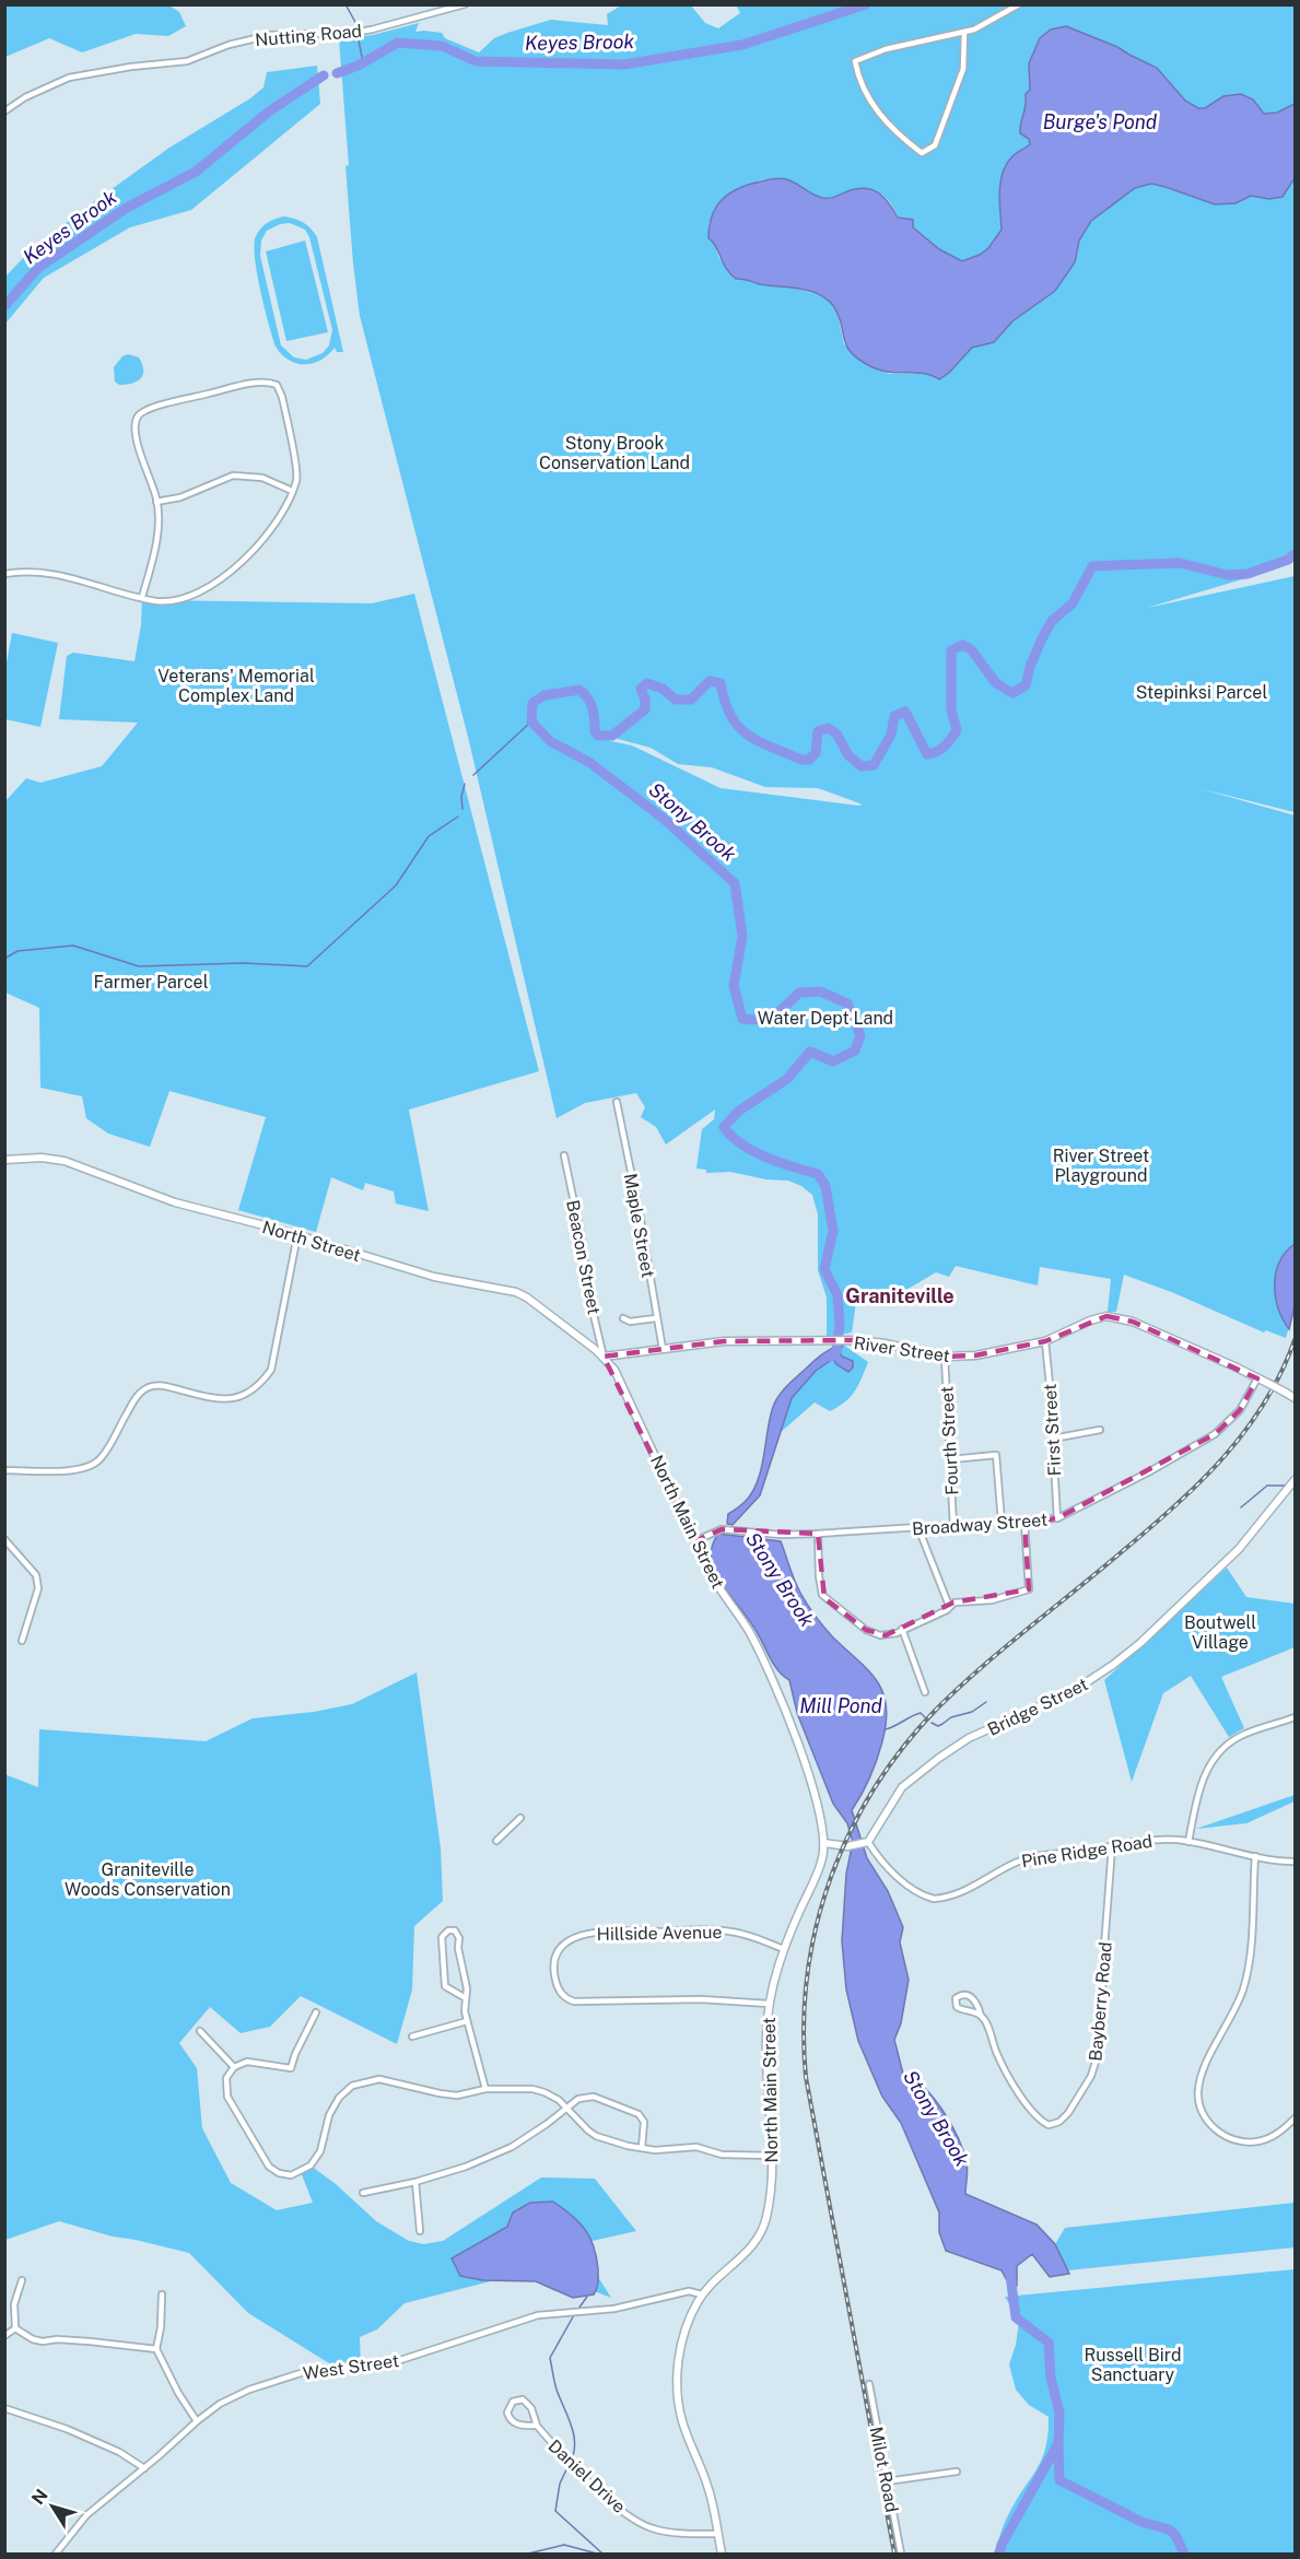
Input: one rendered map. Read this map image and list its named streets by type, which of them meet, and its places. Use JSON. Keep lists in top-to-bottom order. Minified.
{"streets":{"main road":["North Street","River Street","North Main Street","Bridge Street"],"street":["Nutting Road","Maple Street","Beacon Street","First Street","Fourth Street","Broadway Street","Pine Ridge Road","Hillside Avenue","Bayberry Road","West Street","Milot Road","Daniel Drive"]},"crossings":[["Maple Street","River Street"],["North Street","Beacon Street"],["North Street","River Street"],["North Street","North Main Street"],["Beacon Street","River Street"],["Beacon Street","North Main Street"],["River Street","First Street"],["River Street","Fourth Street"],["River Street","North Main Street"],["River Street","Broadway Street"],["First Street","Broadway Street"],["Fourth Street","Broadway Street"],["North Main Street","Broadway Street"],["North Main Street","Hillside Avenue"],["North Main Street","West Street"],["North Main Street","Daniel Drive"],["Bridge Street","Pine Ridge Road"],["Pine Ridge Road","Bayberry Road"]],"districts":["Graniteville"],"water":["Keyes Brook","Burge's Pond","Stony Brook","Mill Pond"],"parks":["Stony Brook Conservation Land","Veterans' Memorial Complex Land","Stepinksi Parcel","Farmer Parcel","Water Dept Land","River Street Playground","Boutwell Village","Graniteville Woods Conservation","Russell Bird Sanctuary"],"north":"top left"}
